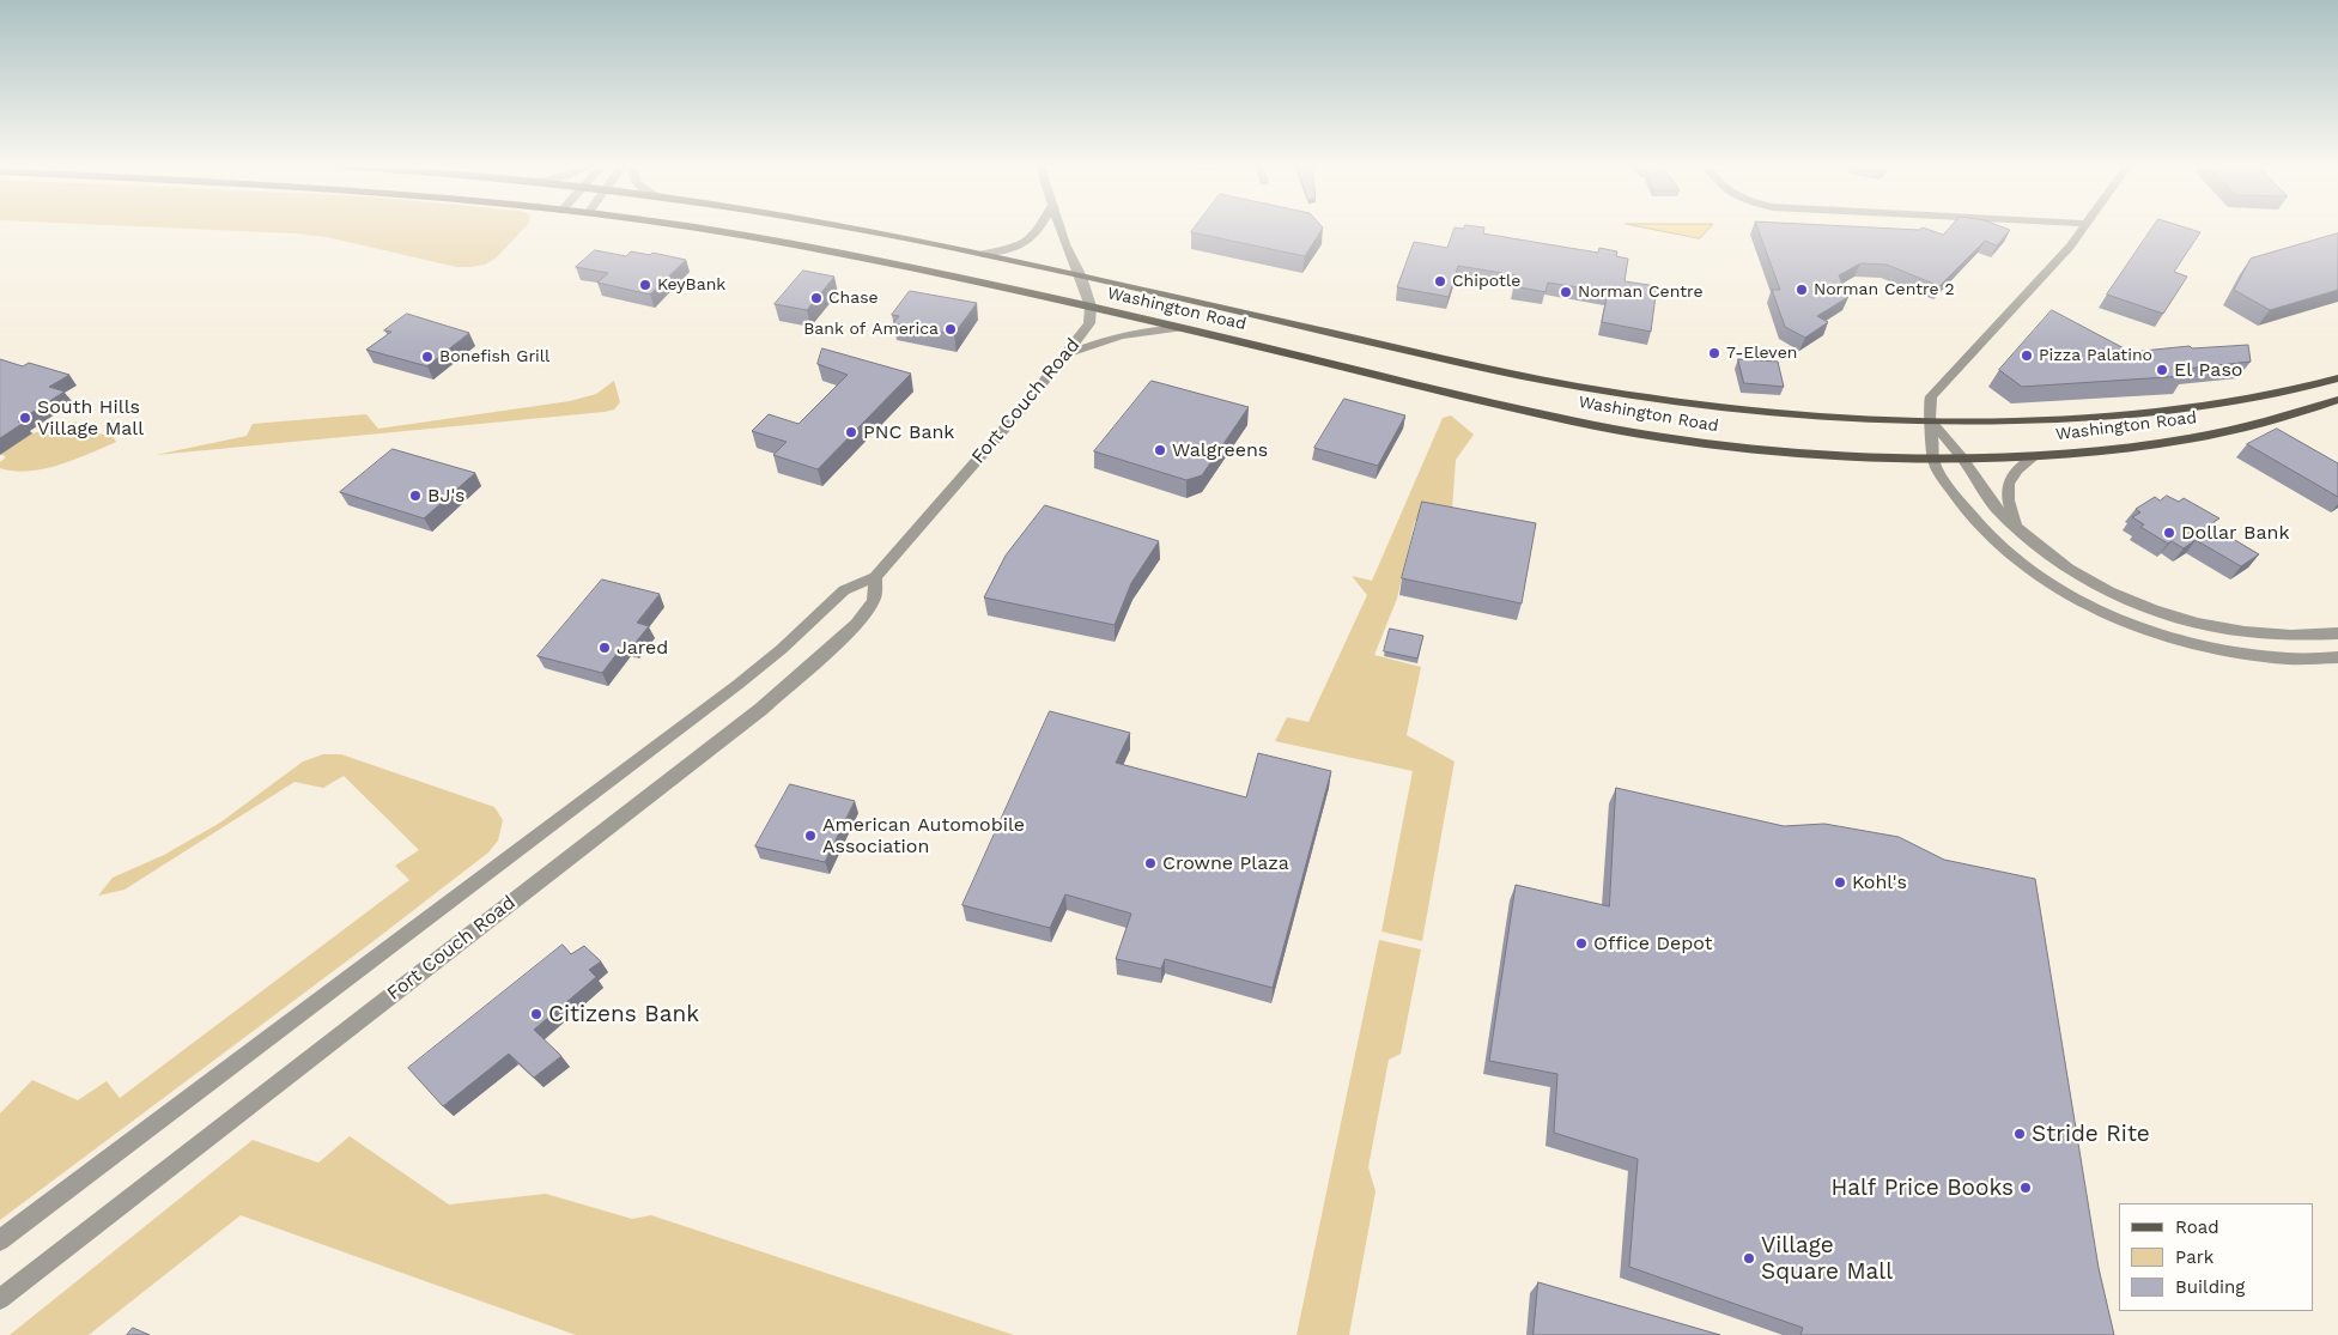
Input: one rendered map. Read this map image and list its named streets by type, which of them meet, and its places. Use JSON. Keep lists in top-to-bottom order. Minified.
{"streets":{"main road":["Washington Road"],"street":["Fort Couch Road"]},"crossings":[["Washington Road","Fort Couch Road"]],"places":["Chipotle","KeyBank","Norman Centre 2","Norman Centre","Chase","Bank of America","7-Eleven","Pizza Palatino","Bonefish Grill","El Paso","South Hills Village Mall","PNC Bank","Walgreens","BJ's","Dollar Bank","Jared","American Automobile Association","Crowne Plaza","Kohl's","Office Depot","Citizens Bank","Stride Rite","Half Price Books","Village Square Mall"],"legend":["Road","Park","Building"]}
